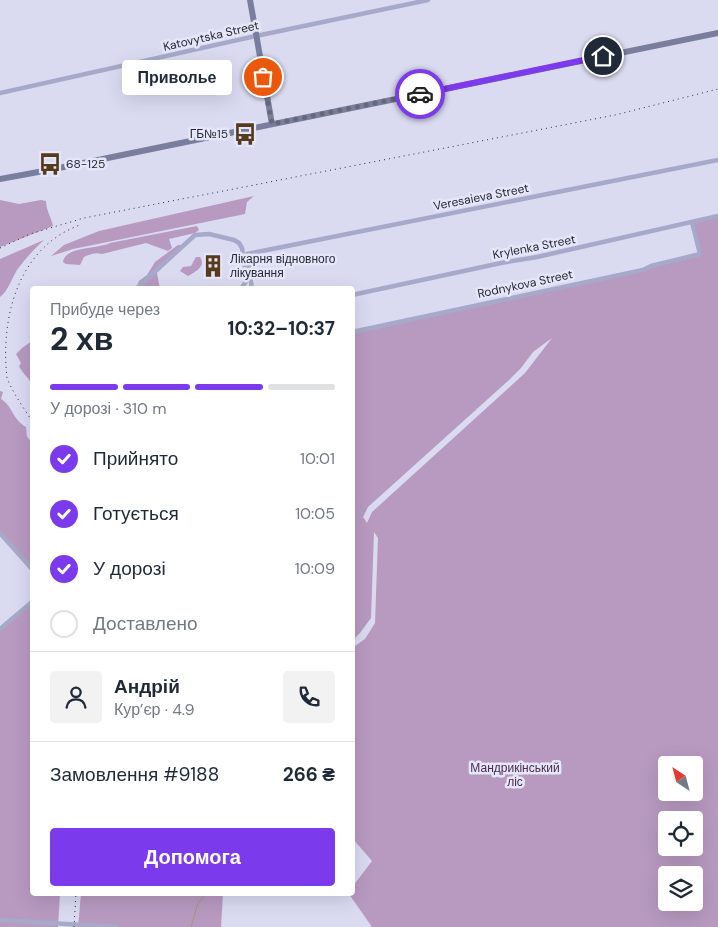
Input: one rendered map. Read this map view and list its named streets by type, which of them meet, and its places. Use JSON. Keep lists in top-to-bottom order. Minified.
{"streets":{"street":["Katovytska Street","Veresaieva Street","Krylenka Street","Rodnykova Street"]},"crossings":[["Krylenka Street","Rodnykova Street"]],"parks":["Мандрикінський ліс"],"places":{"other":["Приволье"],"bus stop":["ГБ№15","68-125"],"building":["Лікарня відновного лікування"]},"north":"top left","page":{"bubble":"Приволье","heading":["2 хв","Прибуде через","10:32–10:37"],"panel":["Андрій","Кур’єр · 4.9","Замовлення #9188","266 ₴"],"bar":"У дорозі · 310 m","list":[["Прийнято","10:01"],["Готується","10:05"],["У дорозі","10:09"],"Доставлено"],"buttons":"Допомога"}}
